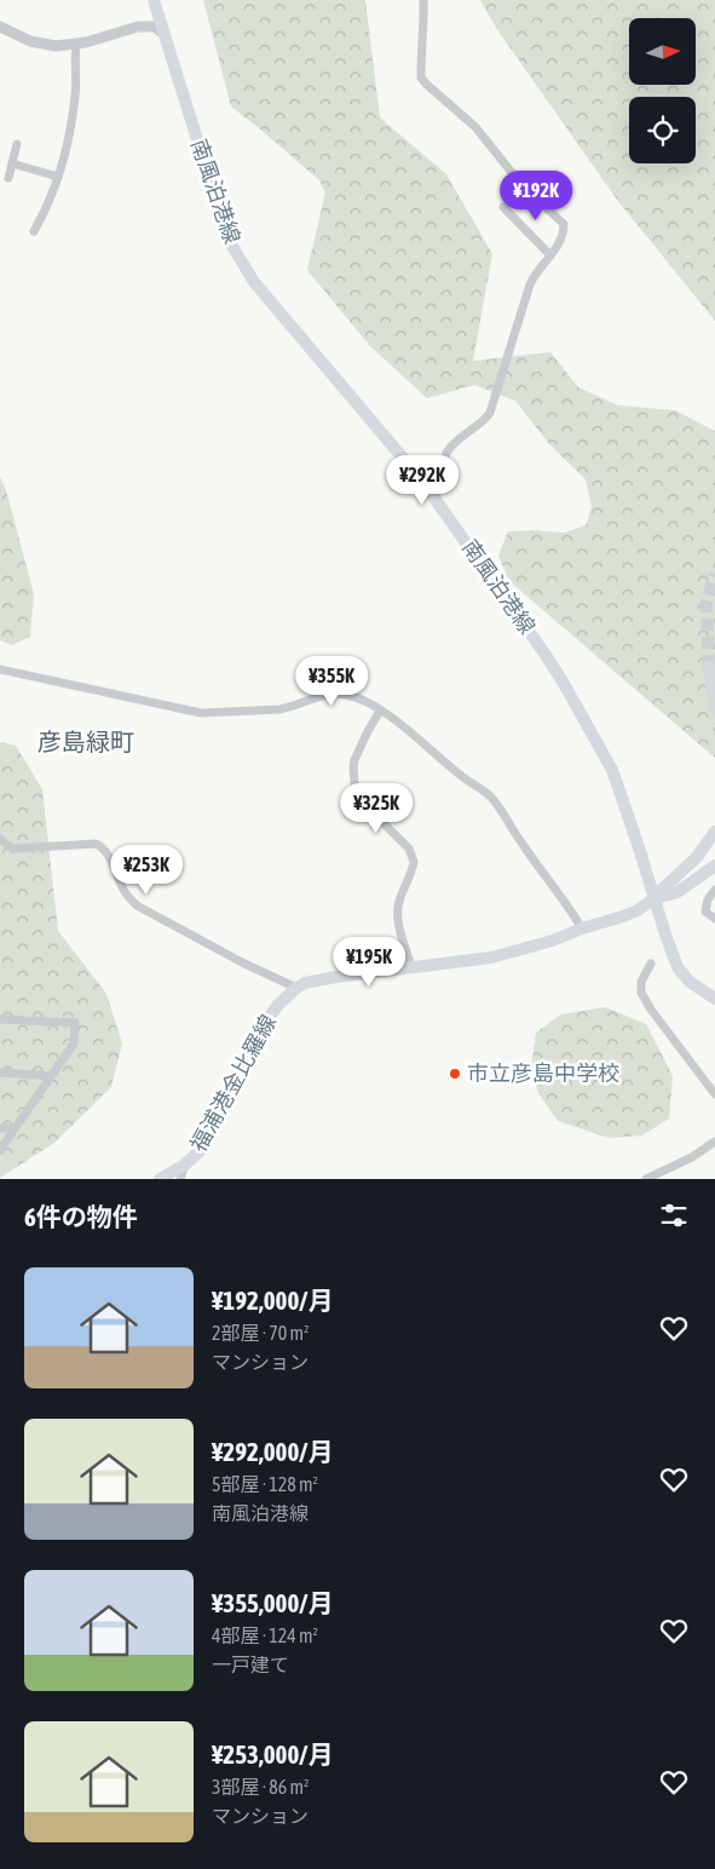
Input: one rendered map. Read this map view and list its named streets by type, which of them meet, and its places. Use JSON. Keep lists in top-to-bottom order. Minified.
{"streets":{"main road":["南風泊港線","福浦港金比羅線"]},"crossings":[["南風泊港線","福浦港金比羅線"]],"districts":["彦島緑町"],"places":["市立彦島中学校"],"north":"right","page":{"price":["¥192K","¥292K","¥355K","¥325K","¥253K","¥195K"],"heading":"6件の物件","list":[{"name":"¥192,000/月","note":"2部屋 · 70 m² · マンション"},{"name":"¥292,000/月","note":"5部屋 · 128 m² · 南風泊港線"},{"name":"¥355,000/月","note":"4部屋 · 124 m² · 一戸建て"},{"name":"¥253,000/月","note":"3部屋 · 86 m² · マンション"}]}}
